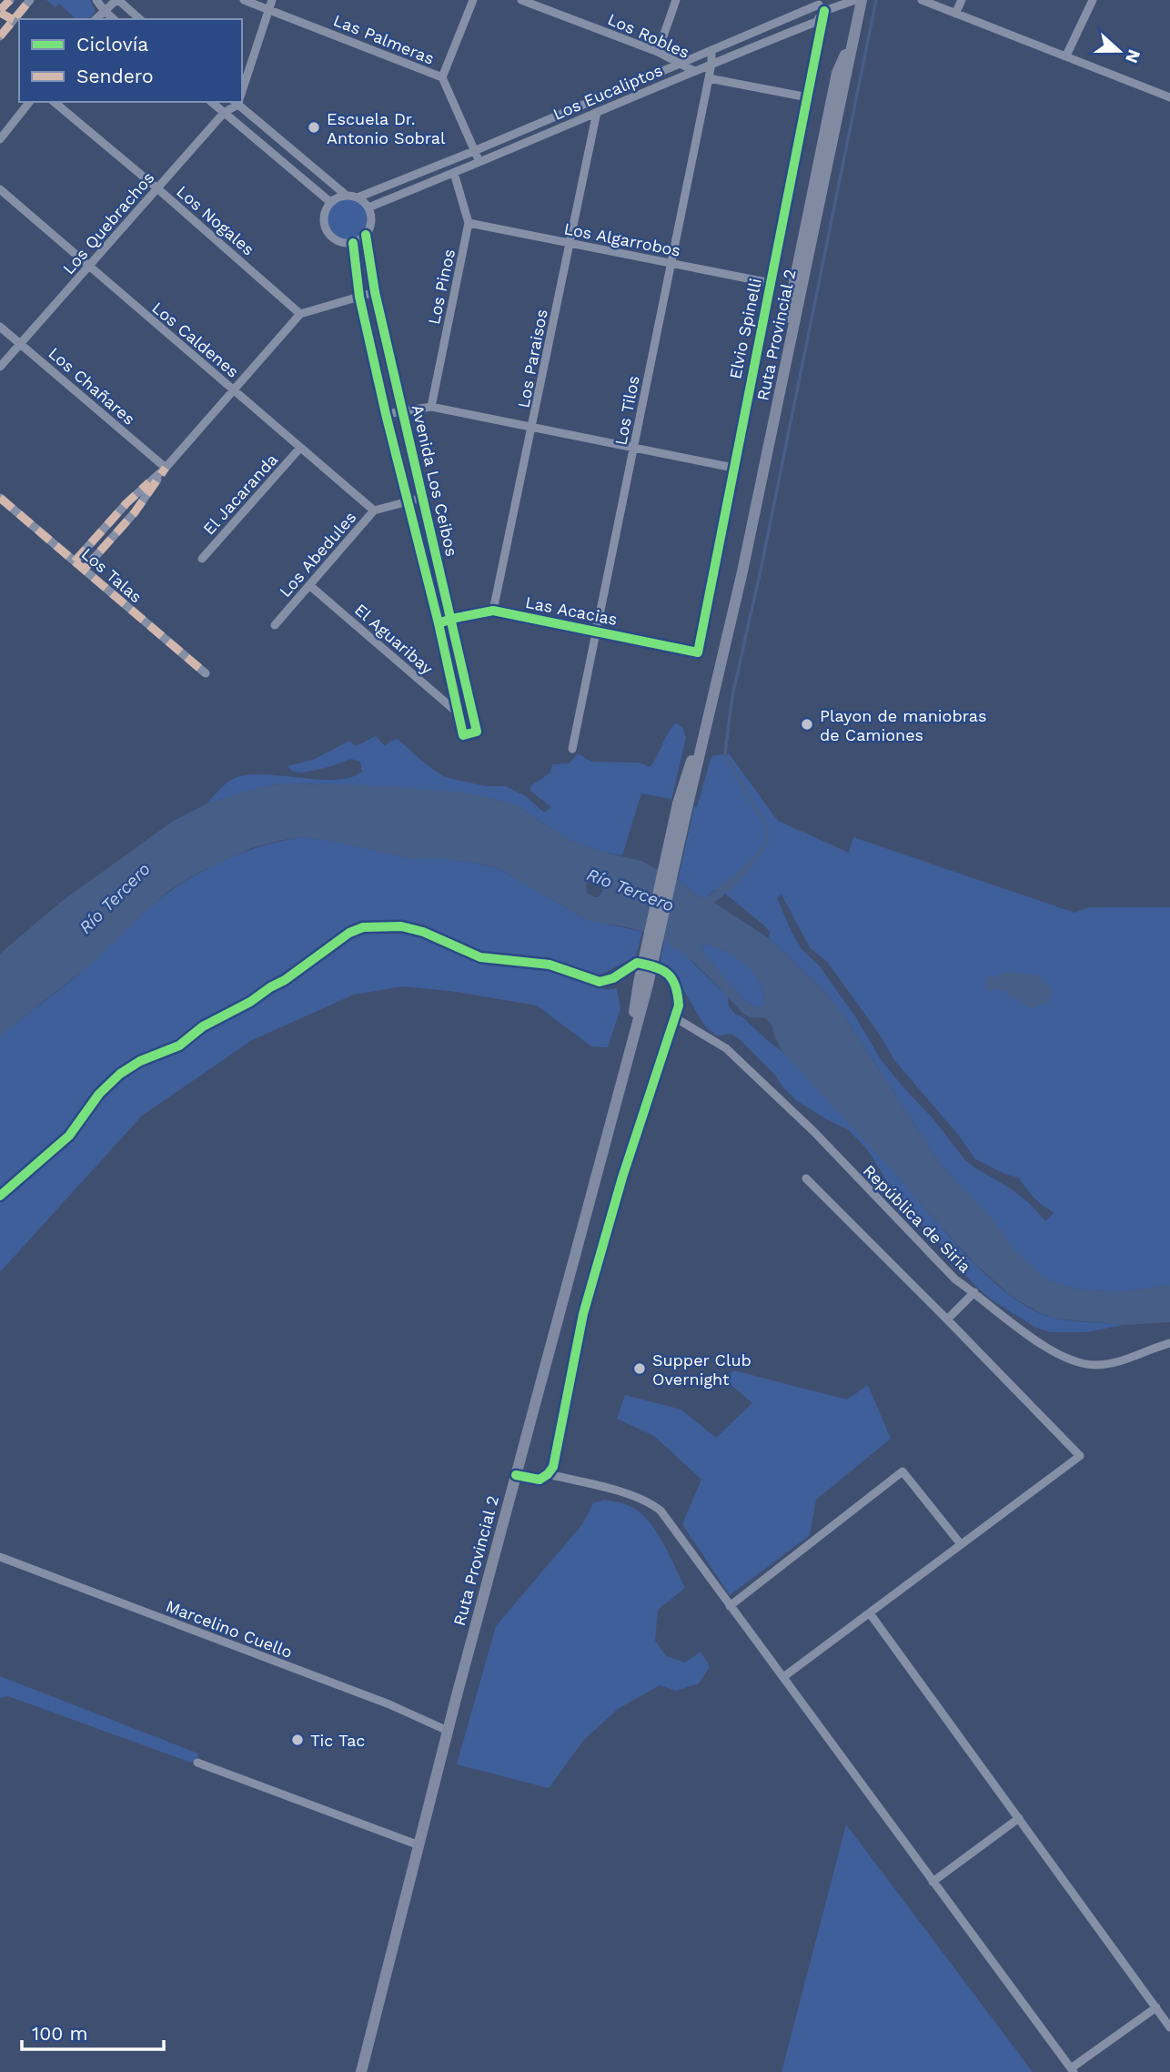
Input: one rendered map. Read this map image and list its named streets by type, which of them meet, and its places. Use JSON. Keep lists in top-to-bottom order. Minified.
{"streets":{"main road":["Ruta Provincial 2"],"street":["Los Robles","Las Palmeras","Los Eucaliptos","Los Nogales","Los Quebrachos","Los Algarrobos","Los Pinos","Elvio Spinelli","Los Caldenes","Los Paraisos","Los Chañares","Los Tilos","Avenida Los Ceibos","El Jacaranda","Los Abedules","Los Talas","Las Acacias","El Aguaribay","República de Siria","Marcelino Cuello"]},"crossings":[["Los Robles","Los Eucaliptos"],["Los Robles","Los Tilos"],["Los Eucaliptos","Los Pinos"],["Los Eucaliptos","Elvio Spinelli"],["Los Eucaliptos","Los Paraisos"],["Los Eucaliptos","Avenida Los Ceibos"],["Los Nogales","Los Quebrachos"],["Los Quebrachos","Los Caldenes"],["Los Quebrachos","Los Chañares"],["Los Algarrobos","Los Pinos"],["Los Algarrobos","Elvio Spinelli"],["Los Algarrobos","Los Paraisos"],["Los Algarrobos","Los Tilos"],["Elvio Spinelli","Las Acacias"],["Ruta Provincial 2","Marcelino Cuello"],["Los Caldenes","El Jacaranda"],["Los Caldenes","Los Abedules"],["Los Paraisos","Las Acacias"],["Los Tilos","Las Acacias"],["Avenida Los Ceibos","Los Abedules"],["Avenida Los Ceibos","Las Acacias"],["Avenida Los Ceibos","El Aguaribay"],["Los Abedules","El Aguaribay"]],"water":["Río Tercero"],"places":["Escuela Dr. Antonio Sobral","Playon de maniobras de Camiones","Supper Club Overnight","Tic Tac"],"legend":["Ciclovía","Sendero"],"scale_bar":"100 m","north":"right"}
